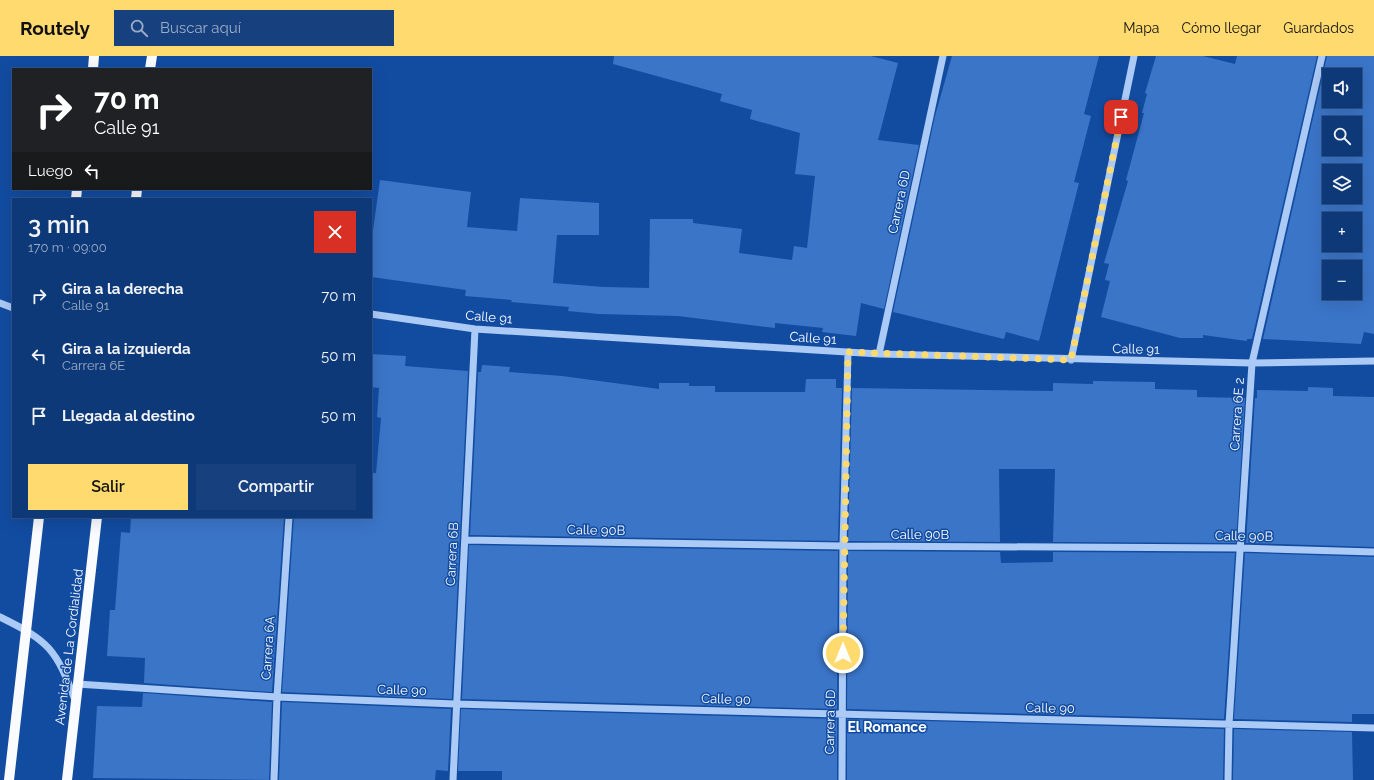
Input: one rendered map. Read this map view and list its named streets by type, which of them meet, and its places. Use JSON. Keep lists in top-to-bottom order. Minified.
{"streets":{"main road":["Avenida de La Cordialidad"],"street":["Carrera 6D","Calle 91","Carrera 6E 2","Calle 90B","Carrera 6B","Carrera 6A","Calle 90"]},"crossings":[["Carrera 6D","Calle 91"],["Carrera 6D","Calle 90B"],["Carrera 6D","Calle 90"],["Calle 91","Carrera 6E 2"],["Calle 91","Carrera 6B"],["Carrera 6E 2","Calle 90B"],["Carrera 6E 2","Calle 90"],["Calle 90B","Carrera 6B"],["Carrera 6B","Calle 90"],["Avenida de La Cordialidad","Calle 90"],["Carrera 6A","Calle 90"]],"districts":["El Romance"],"page":{"header":"Routely","search":"Buscar aquí","nav":["Mapa","Cómo llegar","Guardados"],"map_buttons":["+","−"],"turn":["70 m","Calle 91"],"then":"Luego","heading":["3 min","170 m · 09:00"],"list":[{"name":"Gira a la derecha","note":"Calle 91","value":"70 m"},{"name":"Gira a la izquierda","note":"Carrera 6E","value":"50 m"},{"name":"Llegada al destino","value":"50 m"}],"buttons":["Salir","Compartir"]}}
